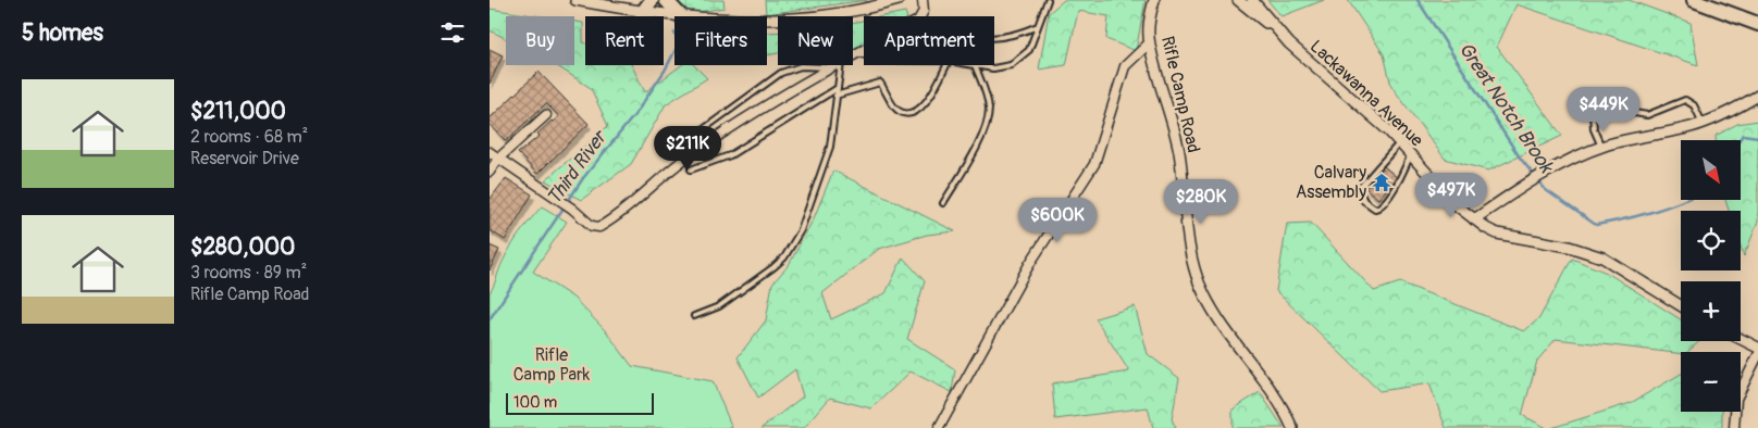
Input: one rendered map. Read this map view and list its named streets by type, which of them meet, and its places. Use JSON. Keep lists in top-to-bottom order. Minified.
{"streets":{"street":["Lackawanna Avenue","Rifle Camp Road"]},"water":["Great Notch Brook","Third River"],"parks":["Rifle Camp Park"],"places":{"temple":["Calvary Assembly"]},"scale_bar":"100 m","north":"bottom right","page":{"heading":"5 homes","chip":["Buy","Rent","Filters","New","Apartment"],"list":[{"name":"$211,000","note":"2 rooms · 68 m² · Reservoir Drive"},{"name":"$280,000","note":"3 rooms · 89 m² · Rifle Camp Road"}],"price":["$449K","$211K","$497K","$280K","$600K"],"map_buttons":["+","−"],"scale":"100 m"}}
